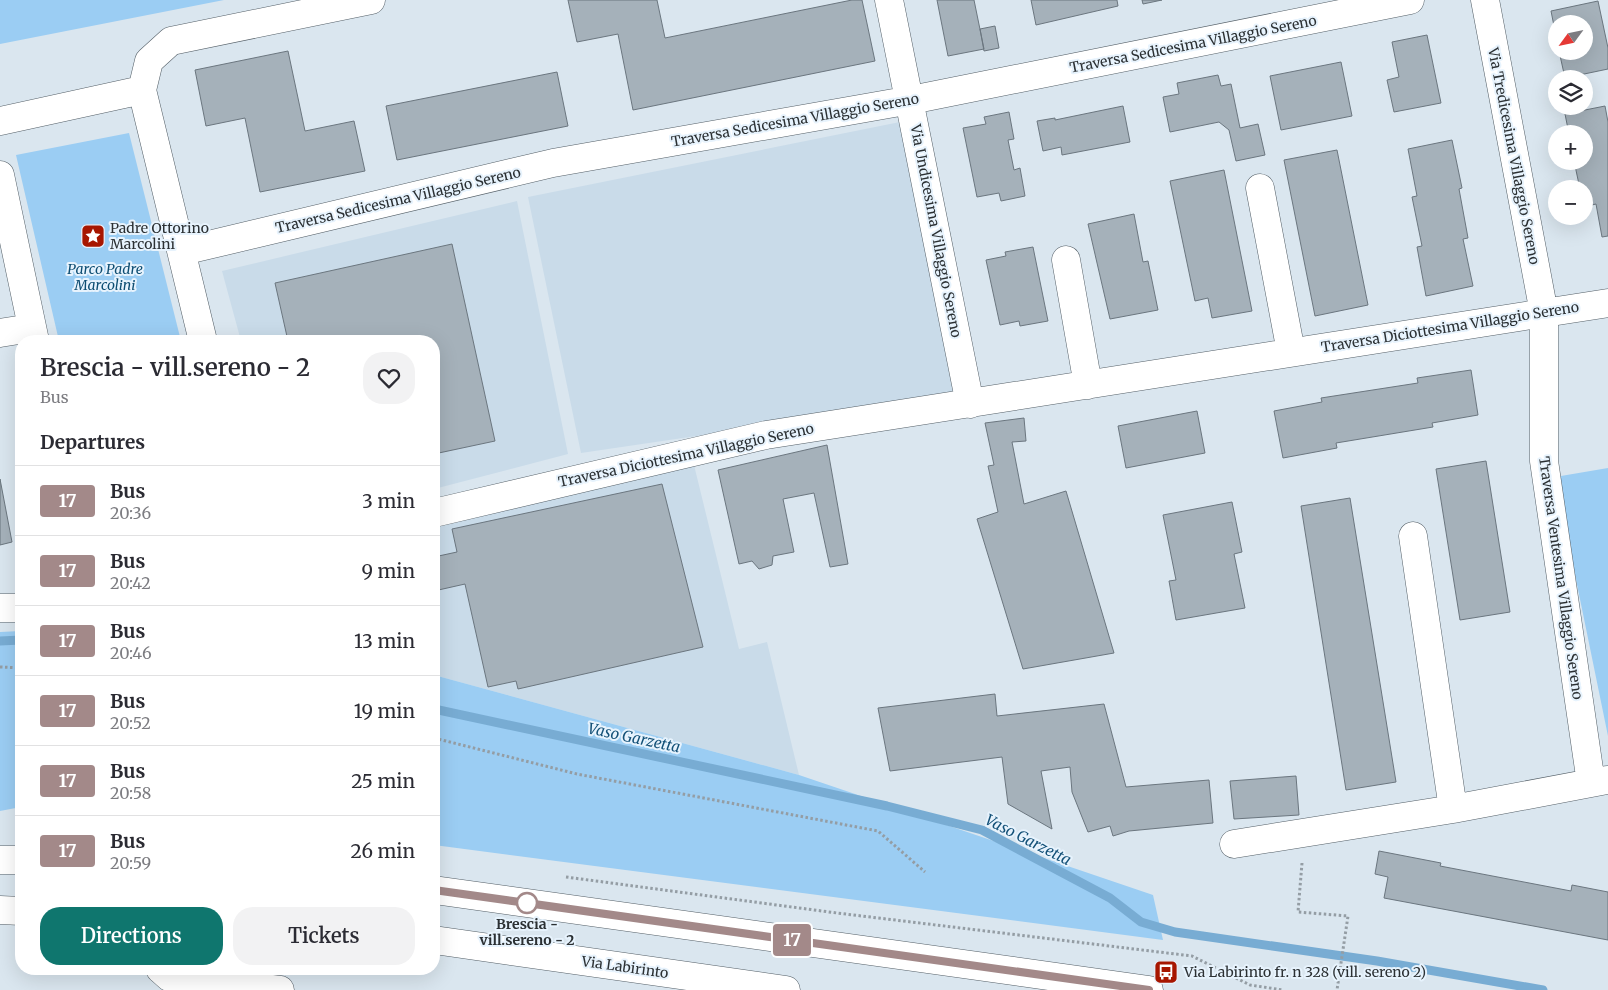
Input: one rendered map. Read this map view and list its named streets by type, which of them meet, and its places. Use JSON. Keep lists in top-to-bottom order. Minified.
{"streets":{"street":["Traversa Sedicesima Villaggio Sereno","Via Tredicesima Villaggio Sereno","Via Undicesima Villaggio Sereno","Traversa Diciottesima Villaggio Sereno","Traversa Ventesima Villaggio Sereno","Via Labirinto"]},"crossings":[["Traversa Sedicesima Villaggio Sereno","Via Undicesima Villaggio Sereno"],["Via Tredicesima Villaggio Sereno","Traversa Diciottesima Villaggio Sereno"],["Via Tredicesima Villaggio Sereno","Traversa Ventesima Villaggio Sereno"],["Via Undicesima Villaggio Sereno","Traversa Diciottesima Villaggio Sereno"],["Traversa Diciottesima Villaggio Sereno","Traversa Ventesima Villaggio Sereno"]],"water":["Vaso Garzetta"],"parks":["Parco Padre Marcolini"],"places":{"place":["Padre Ottorino Marcolini"],"other":["Brescia - vill.sereno - 2"],"bus stop":["Via Labirinto fr. n 328 (vill. sereno 2)"]},"lines":["bus line 17"],"north":"bottom left","page":{"on_map":"17","map_buttons":["+","−"],"heading":[["Brescia - vill.sereno - 2","Bus"],"Departures"],"list":[{"mark":"17","name":"Bus","note":"20:36","value":"3 min"},{"mark":"17","name":"Bus","note":"20:42","value":"9 min"},{"mark":"17","name":"Bus","note":"20:46","value":"13 min"},{"mark":"17","name":"Bus","note":"20:52","value":"19 min"},{"mark":"17","name":"Bus","note":"20:58","value":"25 min"},{"mark":"17","name":"Bus","note":"20:59","value":"26 min"}],"buttons":["Directions","Tickets"]}}
